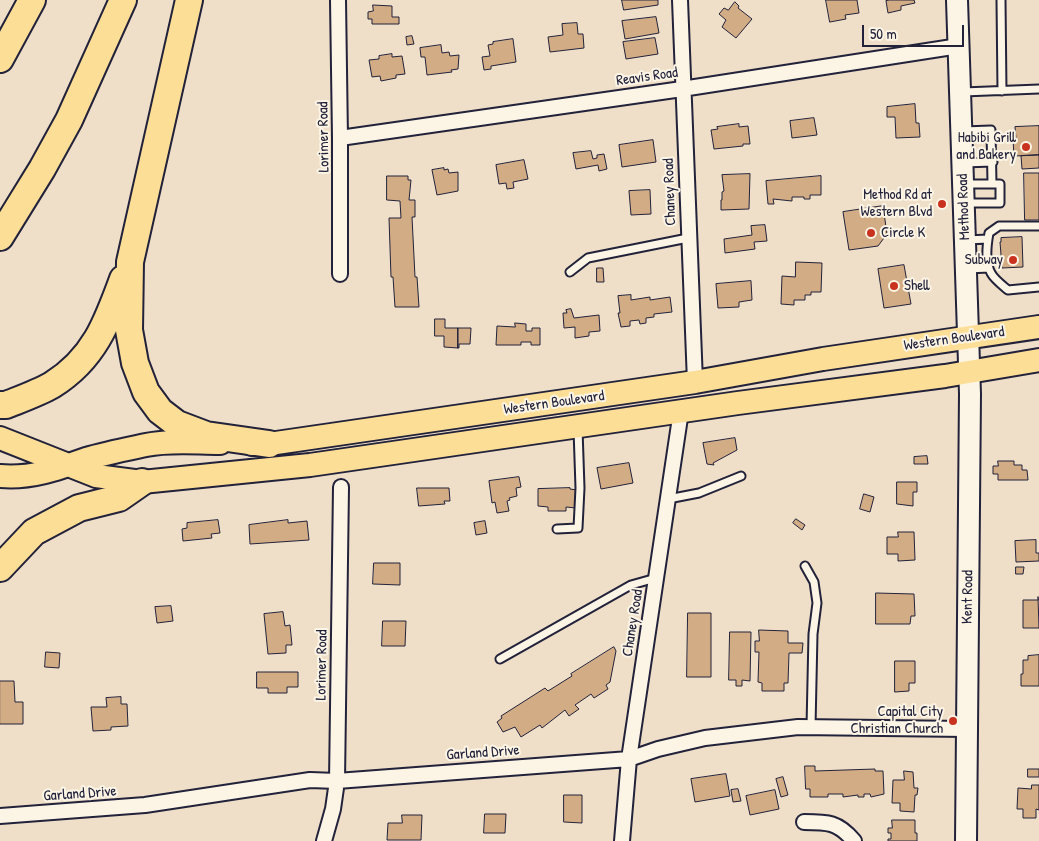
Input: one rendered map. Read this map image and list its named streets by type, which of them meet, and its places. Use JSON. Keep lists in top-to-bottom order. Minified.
{"streets":{"main road":["Western Boulevard"],"street":["Reavis Road","Lorimer Road","Chaney Road","Method Road","Kent Road","Garland Drive"]},"crossings":[["Reavis Road","Lorimer Road"],["Reavis Road","Chaney Road"],["Reavis Road","Method Road"],["Lorimer Road","Garland Drive"],["Chaney Road","Western Boulevard"],["Chaney Road","Garland Drive"],["Method Road","Western Boulevard"],["Method Road","Kent Road"],["Western Boulevard","Kent Road"],["Kent Road","Garland Drive"]],"places":["Habibi Grill and Bakery","Method Rd at Western Blvd","Circle K","Subway","Shell","Capital City Christian Church"],"scale_bar":"50 m"}
